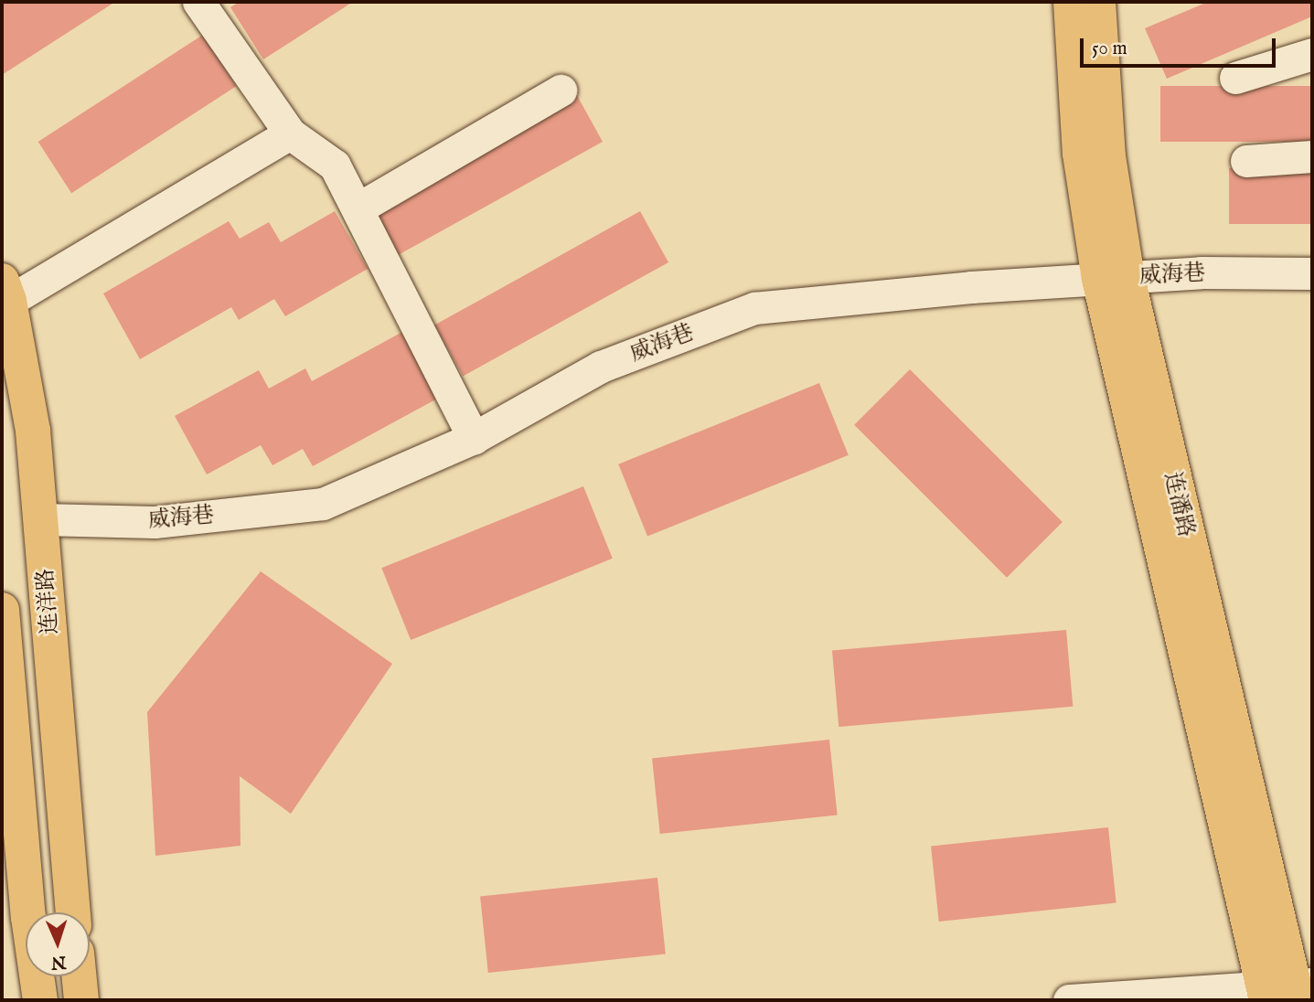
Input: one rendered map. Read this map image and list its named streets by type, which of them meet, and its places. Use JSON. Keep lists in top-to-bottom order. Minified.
{"streets":{"main road":["连潘路","连洋路"],"street":["威海巷"]},"crossings":[["威海巷","连潘路"],["威海巷","连洋路"]],"scale_bar":"50 m","north":"bottom"}
